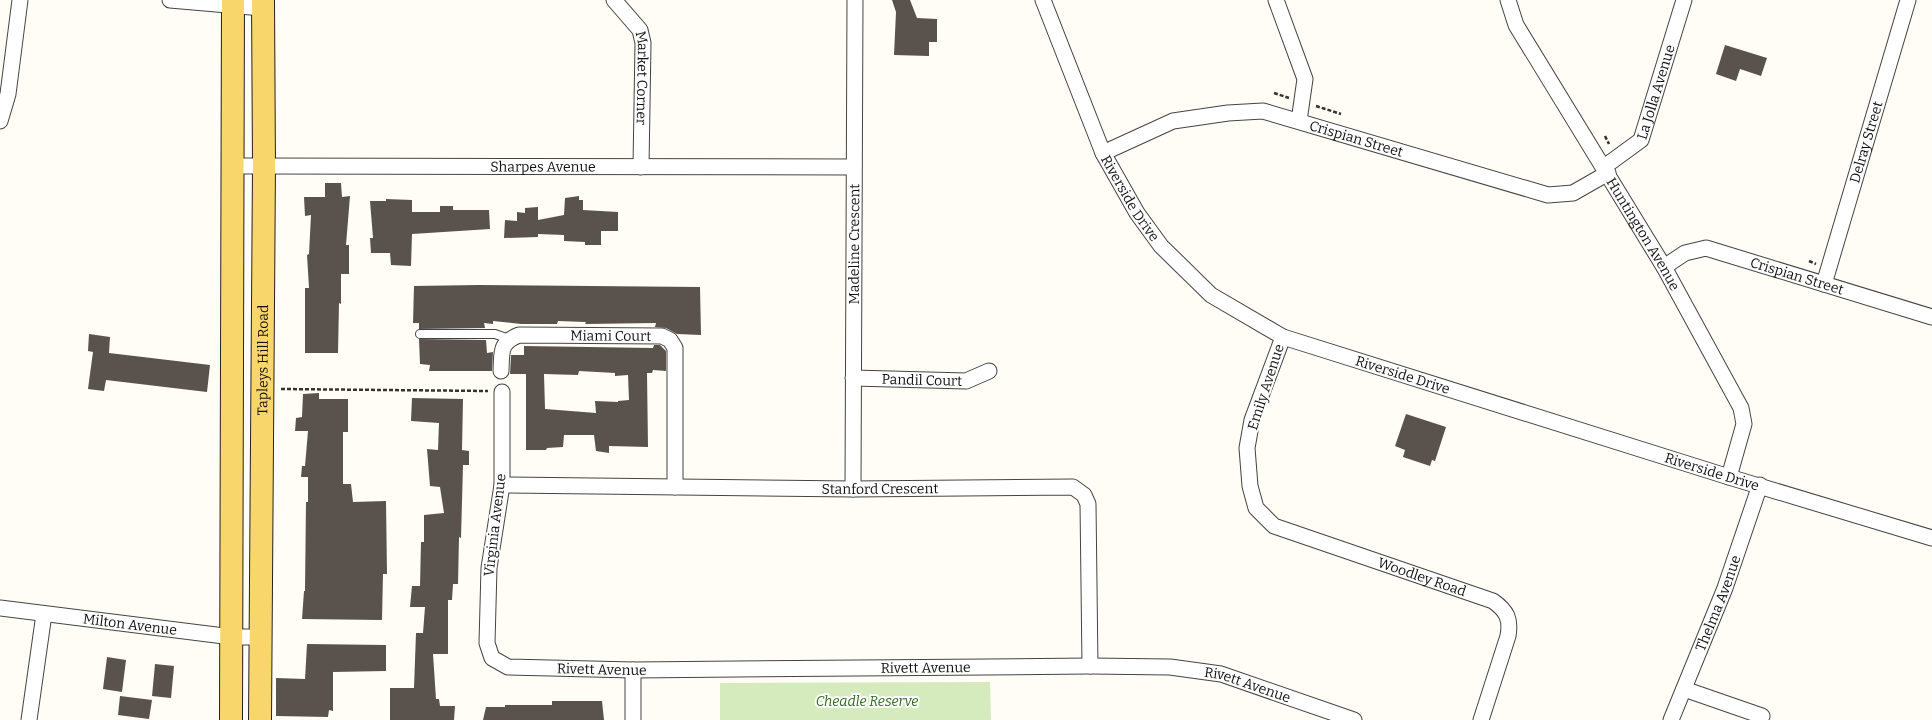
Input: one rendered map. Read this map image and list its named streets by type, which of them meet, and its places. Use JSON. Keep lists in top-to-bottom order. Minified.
{"streets":{"main road":["Tapleys Hill Road"],"street":["Market Corner","La Jolla Avenue","Crispian Street","Delray Street","Sharpes Avenue","Riverside Drive","Huntington Avenue","Madeline Crescent","Miami Court","Pandil Court","Emily Avenue","Stanford Crescent","Virginia Avenue","Woodley Road","Thelma Avenue","Milton Avenue","Rivett Avenue"]},"crossings":[["Market Corner","Sharpes Avenue"],["La Jolla Avenue","Crispian Street"],["La Jolla Avenue","Huntington Avenue"],["Crispian Street","Delray Street"],["Crispian Street","Riverside Drive"],["Crispian Street","Huntington Avenue"],["Sharpes Avenue","Madeline Crescent"],["Sharpes Avenue","Tapleys Hill Road"],["Riverside Drive","Huntington Avenue"],["Riverside Drive","Emily Avenue"],["Riverside Drive","Thelma Avenue"],["Madeline Crescent","Pandil Court"],["Madeline Crescent","Stanford Crescent"],["Miami Court","Stanford Crescent"],["Tapleys Hill Road","Milton Avenue"],["Emily Avenue","Woodley Road"],["Stanford Crescent","Virginia Avenue"],["Stanford Crescent","Rivett Avenue"],["Virginia Avenue","Rivett Avenue"]],"parks":["Cheadle Reserve"]}
